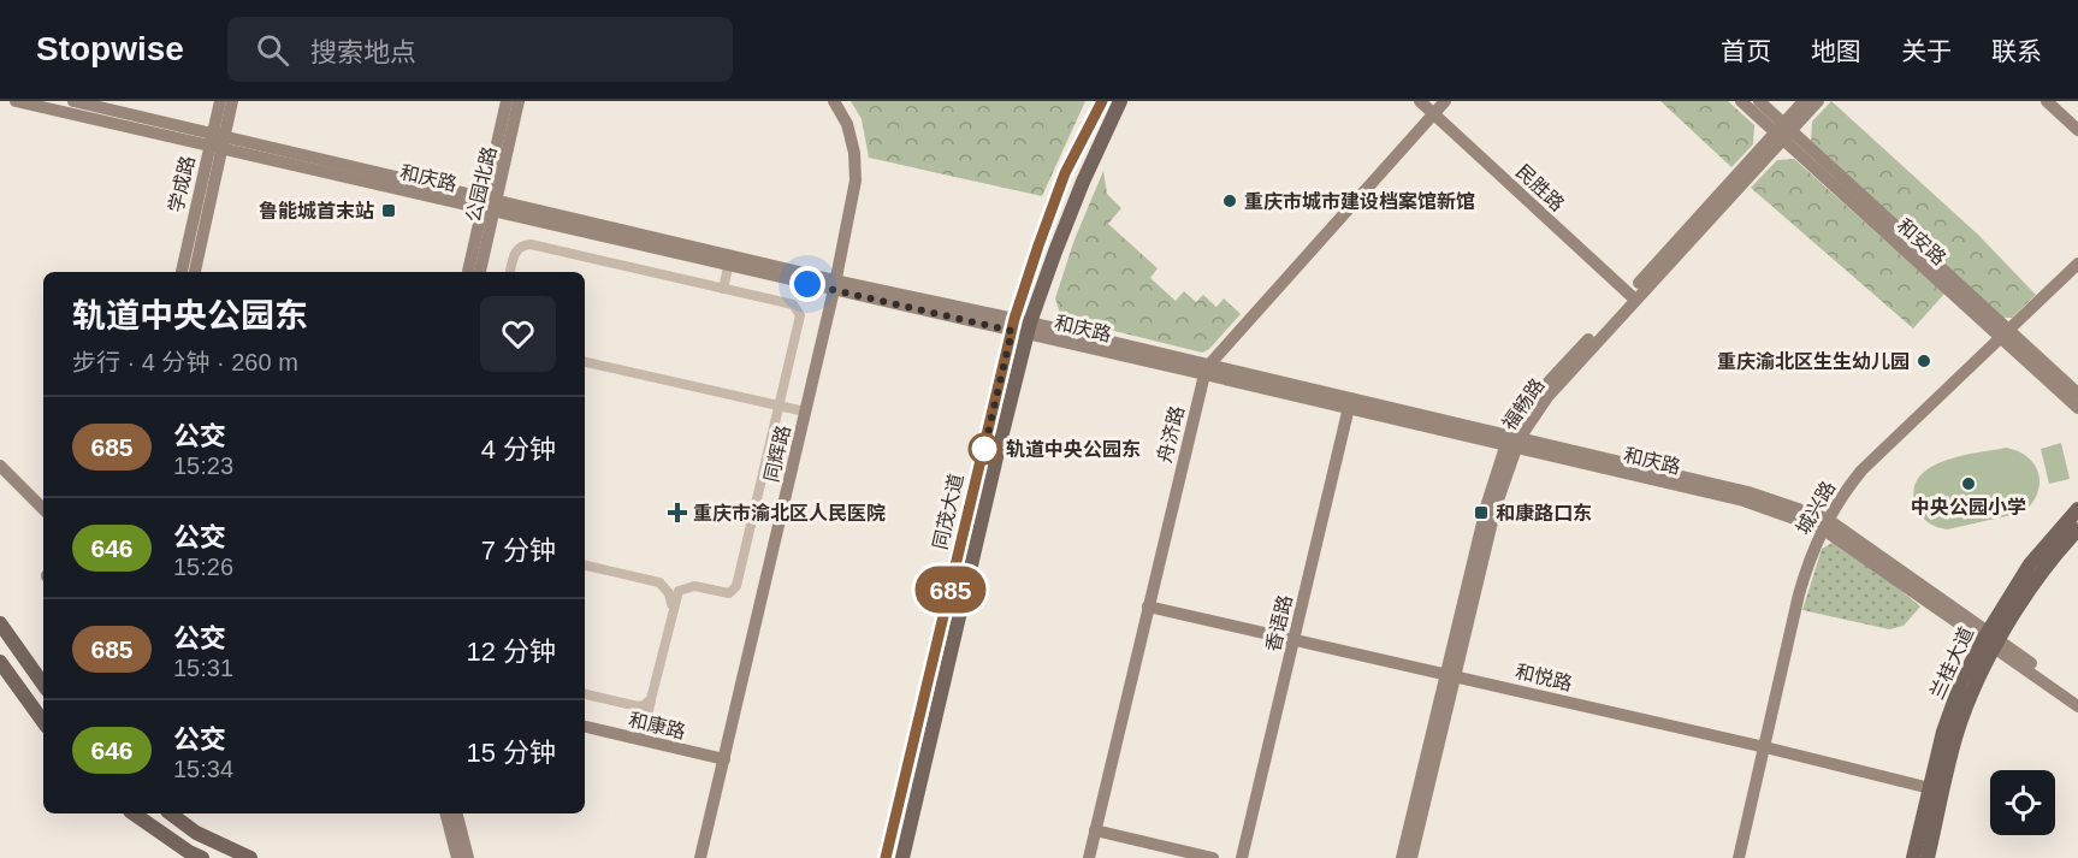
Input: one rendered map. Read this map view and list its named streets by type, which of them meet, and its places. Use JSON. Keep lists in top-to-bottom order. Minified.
{"streets":{"main road":["同茂大道","兰桂大道"],"street":["和庆路","学成路","公园北路","民胜路","和安路","福畅路","舟济路","同辉路","城兴路","香语路","和悦路","和康路"]},"crossings":[["和庆路","学成路"],["和庆路","公园北路"],["和庆路","福畅路"],["和庆路","舟济路"],["和庆路","同辉路"],["和庆路","城兴路"],["和庆路","同茂大道"],["和庆路","香语路"],["和庆路","兰桂大道"],["民胜路","福畅路"],["民胜路","舟济路"],["和安路","福畅路"],["和安路","城兴路"],["福畅路","和悦路"],["舟济路","和悦路"],["同辉路","和康路"],["城兴路","和悦路"],["香语路","和悦路"],["兰桂大道","和悦路"]],"places":{"other":["重庆市城市建设档案馆新馆","重庆渝北区生生幼儿园","轨道中央公园东","中央公园小学"],"transit":["鲁能城首末站","和康路口东"],"health":["重庆市渝北区人民医院"]},"lines":["bus line 685"],"page":{"header":"Stopwise","search":"搜索地点","nav":["首页","地图","关于","联系"],"on_map":"685","heading":["轨道中央公园东","步行 · 4 分钟 · 260 m"],"list":[{"mark":"685","name":"公交","note":"15:23","value":"4 分钟"},{"mark":"646","name":"公交","note":"15:26","value":"7 分钟"},{"mark":"685","name":"公交","note":"15:31","value":"12 分钟"},{"mark":"646","name":"公交","note":"15:34","value":"15 分钟"}]}}
